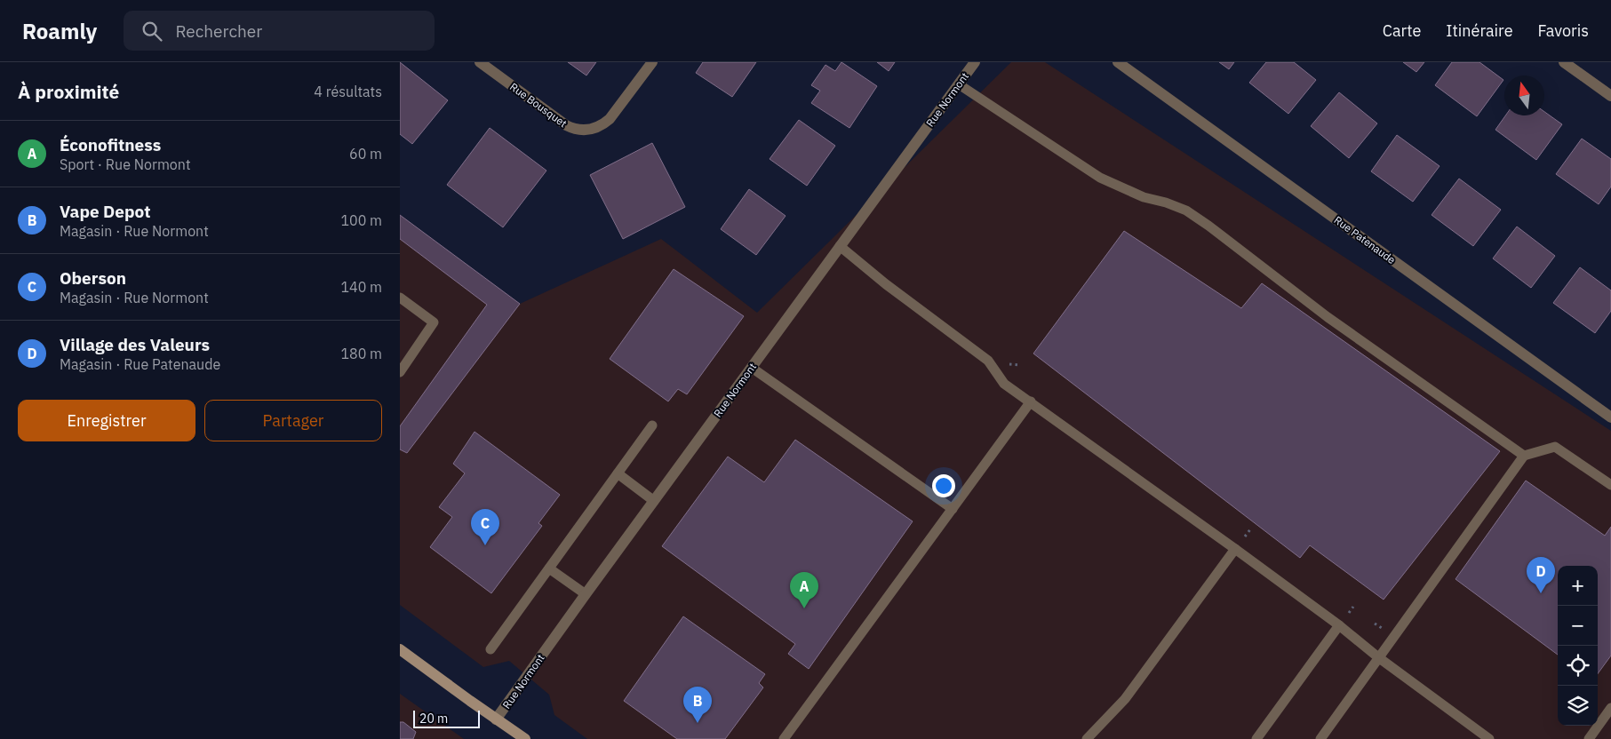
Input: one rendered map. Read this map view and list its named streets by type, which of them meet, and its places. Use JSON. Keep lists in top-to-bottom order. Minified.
{"streets":{"street":["Rue Normont","Rue Bousquet","Rue Patenaude"]},"scale_bar":"20 m","north":"top","page":{"header":"Roamly","search":"Rechercher","nav":["Carte","Itinéraire","Favoris"],"heading":["À proximité","4 résultats"],"list":[{"mark":"A","name":"Éconofitness","note":"Sport · Rue Normont","value":"60 m"},{"mark":"B","name":"Vape Depot","note":"Magasin · Rue Normont","value":"100 m"},{"mark":"C","name":"Oberson","note":"Magasin · Rue Normont","value":"140 m"},{"mark":"D","name":"Village des Valeurs","note":"Magasin · Rue Patenaude","value":"180 m"}],"buttons":["Enregistrer","Partager"],"pins":["C","D","A","B"],"map_buttons":["+","−"],"scale":"20 m"}}
